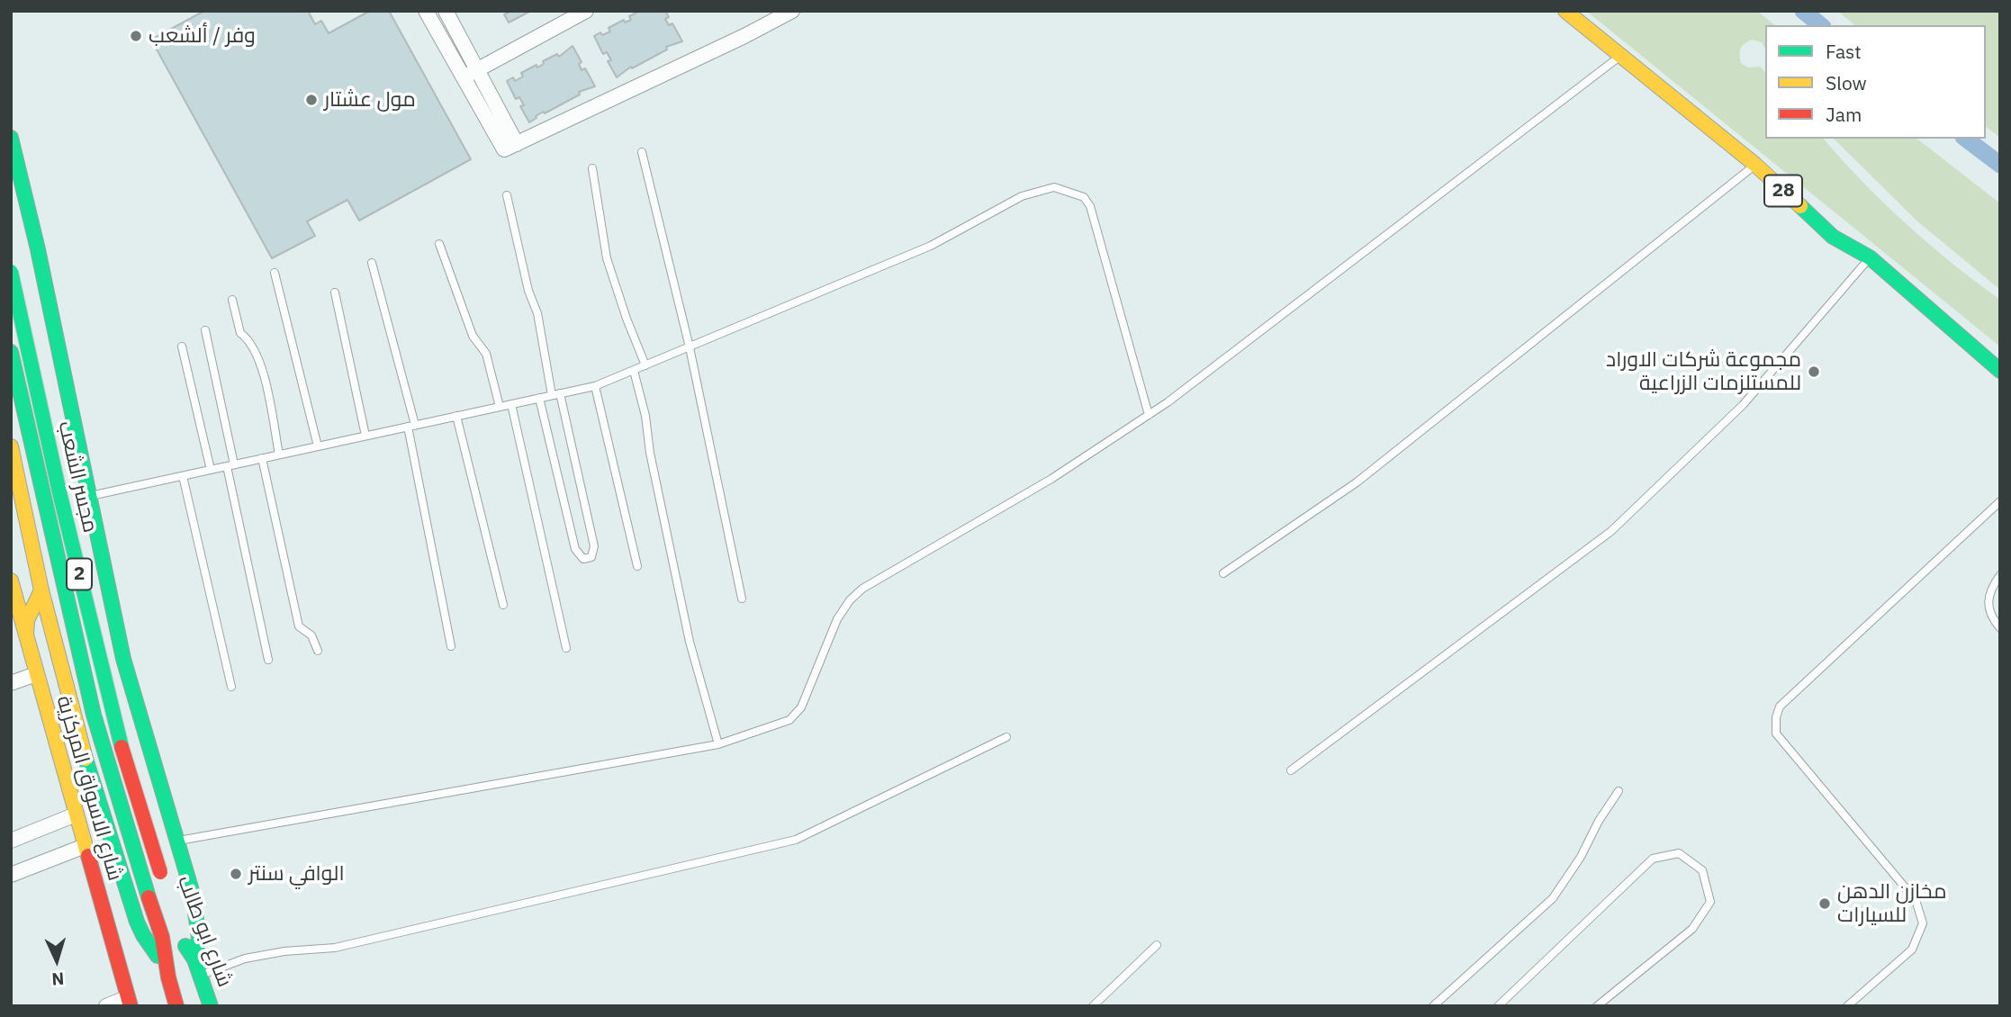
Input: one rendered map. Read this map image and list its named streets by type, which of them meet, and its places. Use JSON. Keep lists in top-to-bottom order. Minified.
{"streets":{"main road":["28","مجسر الشعب","2","شارع الاسواق المركزية","شارع ابو طالب"]},"crossings":[["مجسر الشعب","شارع ابو طالب"]],"places":["وفر / ألشعب","مول عشتار","مجموعة شركات الاوراد للمستلزمات الزراعية","الوافي سنتر","مخازن الدهن للسيارات"],"legend":["Fast","Slow","Jam"],"north":"bottom"}
